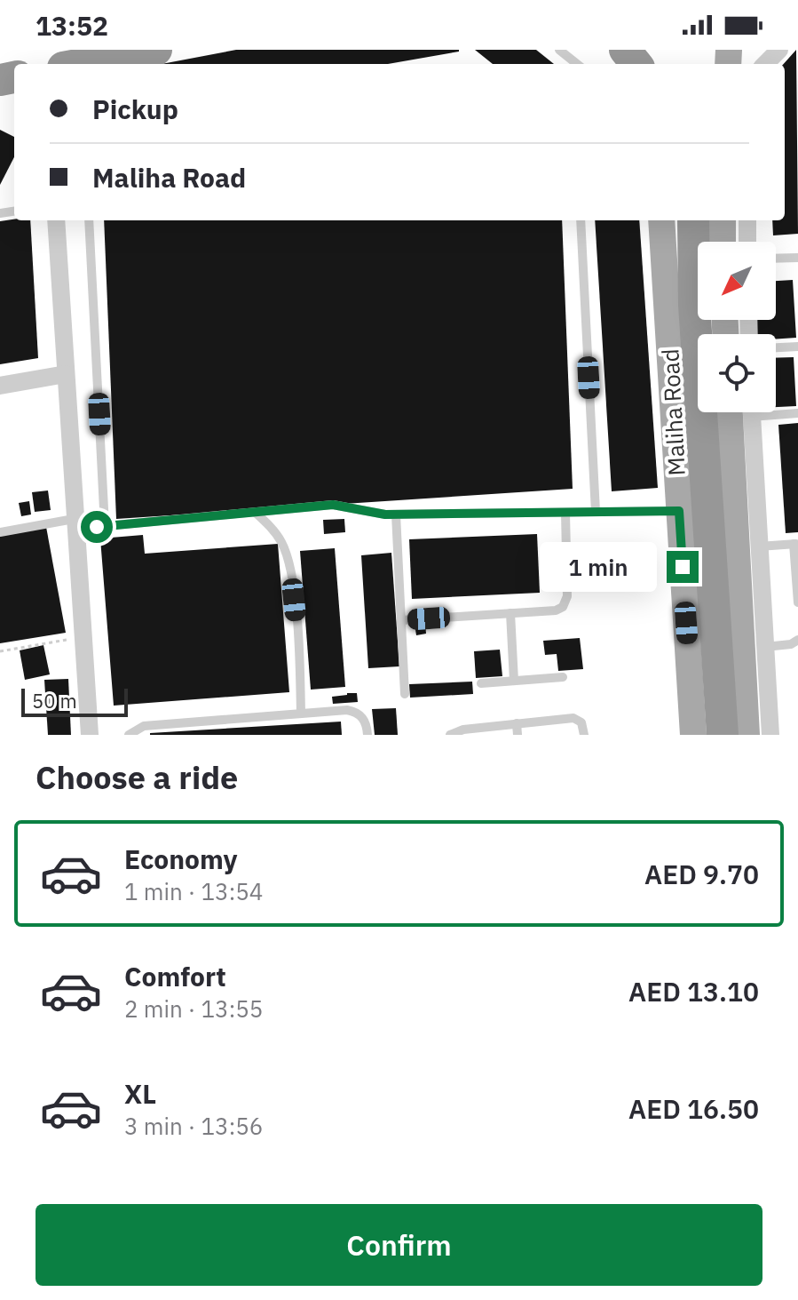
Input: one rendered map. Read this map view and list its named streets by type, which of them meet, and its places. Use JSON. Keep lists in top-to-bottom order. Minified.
{"streets":{"main road":["Maliha Road"]},"scale_bar":"50 m","north":"bottom left","page":{"status":"13:52","banner":["Pickup","Maliha Road"],"bubble":"1 min","scale":"50 m","heading":"Choose a ride","list":[{"name":"Economy","note":"1 min · 13:54","value":"AED 9.70"},{"name":"Comfort","note":"2 min · 13:55","value":"AED 13.10"},{"name":"XL","note":"3 min · 13:56","value":"AED 16.50"}],"buttons":"Confirm"}}
